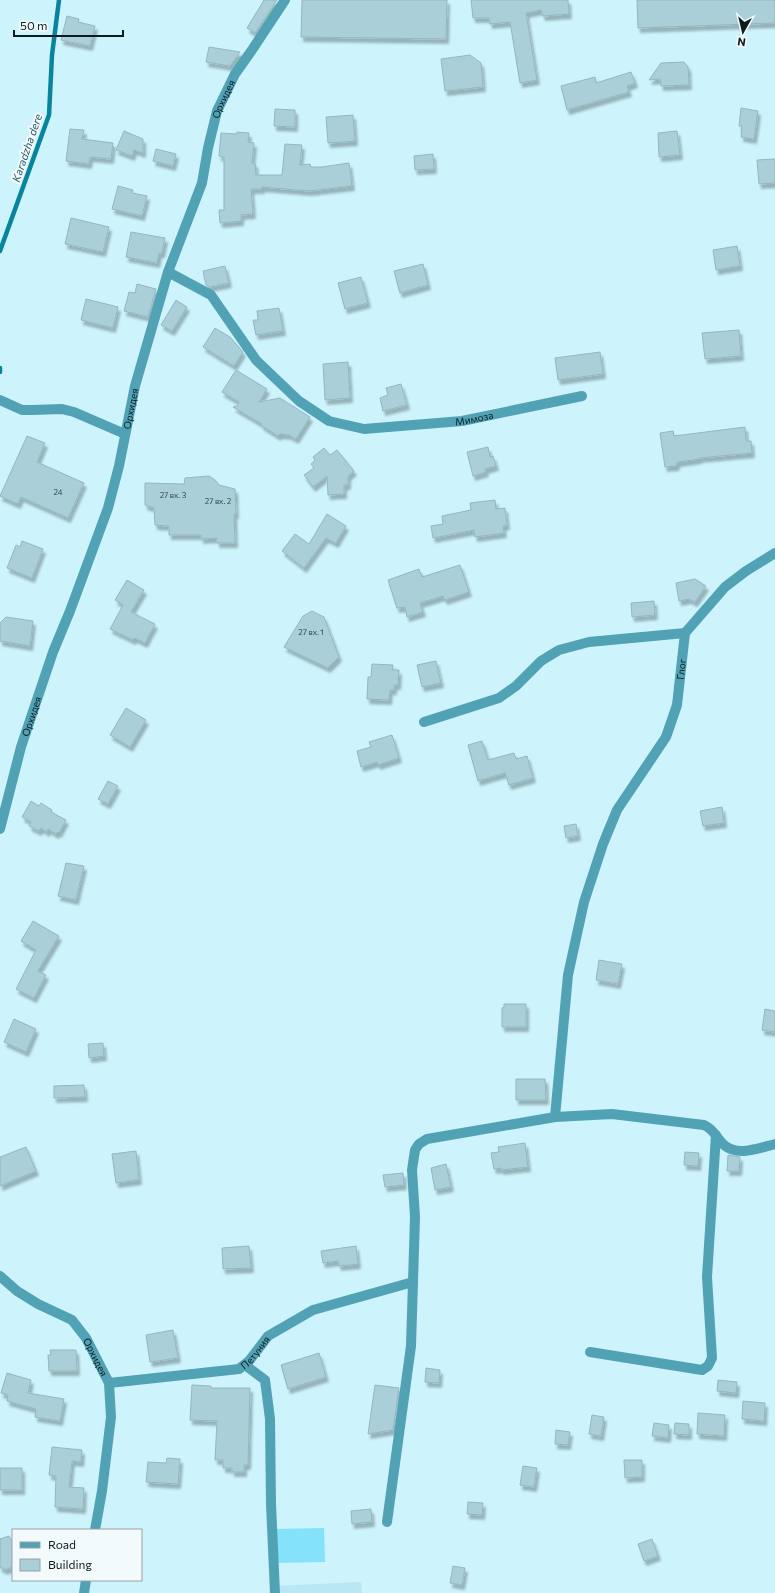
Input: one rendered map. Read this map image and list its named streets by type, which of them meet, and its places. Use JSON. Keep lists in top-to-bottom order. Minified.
{"streets":{"street":["Орхидея","Мимоза","Глог","Петуния"]},"crossings":[["Орхидея","Мимоза"],["Орхидея","Петуния"]],"water":["Karadzha dere"],"house_numbers":["24","27 вх. 3","27 вх. 2","27 вх. 1"],"legend":["Road","Building"],"scale_bar":"50 m","north":"bottom"}
